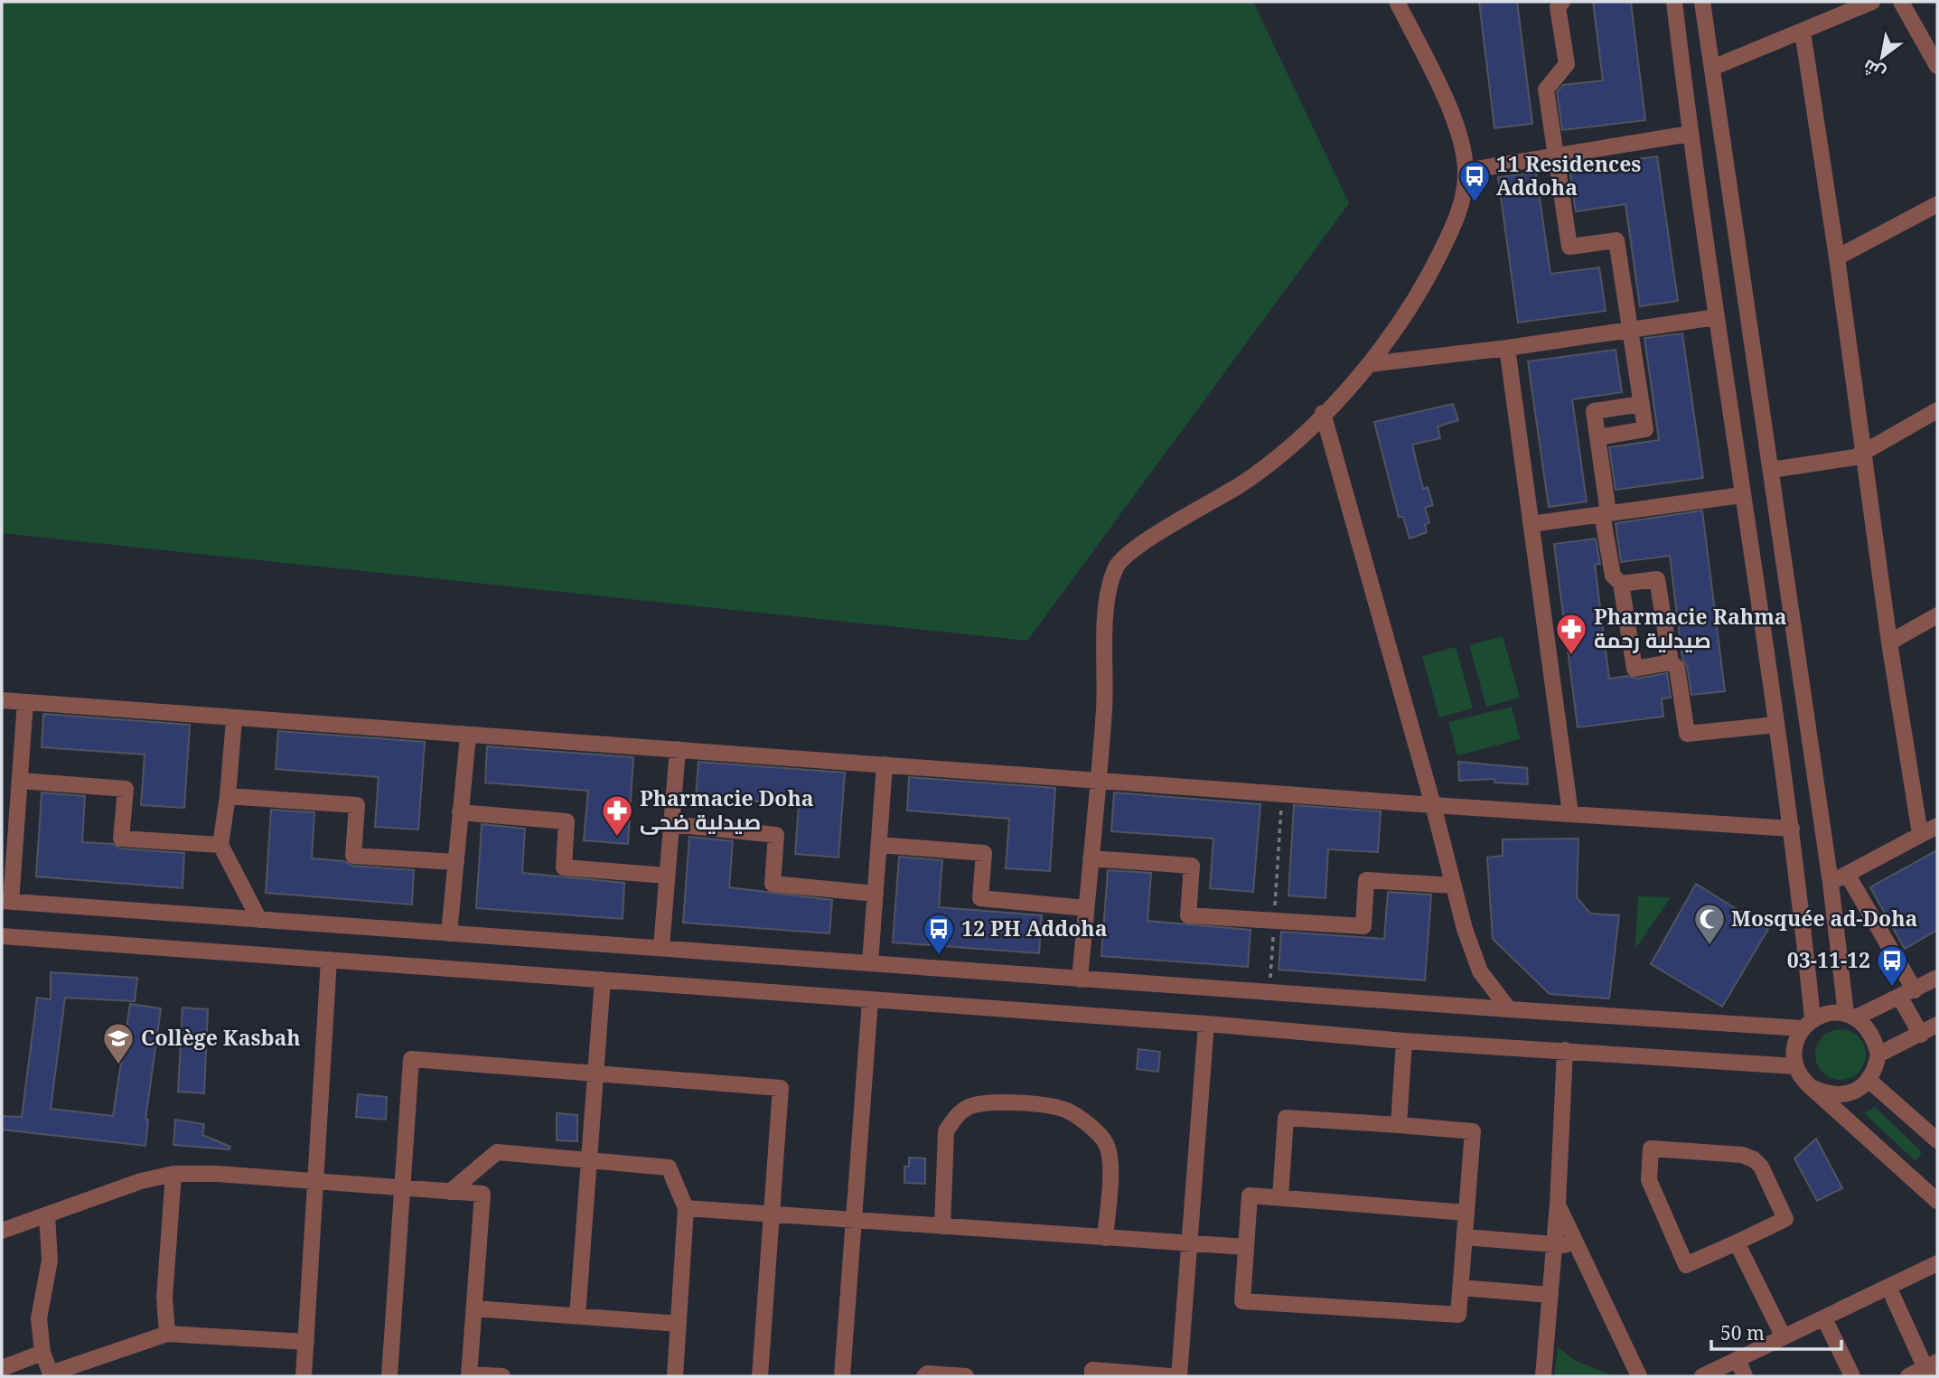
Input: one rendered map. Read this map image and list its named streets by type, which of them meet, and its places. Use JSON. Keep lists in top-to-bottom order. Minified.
{"places":{"bus stop":["11 Residences Addoha","12 PH Addoha","03-11-12"],"pharmacy":["Pharmacie Rahma صيدلية رحمة","Pharmacie Doha صيدلية ضحى"],"mosque":["Mosquée ad-Doha"],"school or university":["Collège Kasbah"]},"scale_bar":"50 m","north":"bottom left"}
